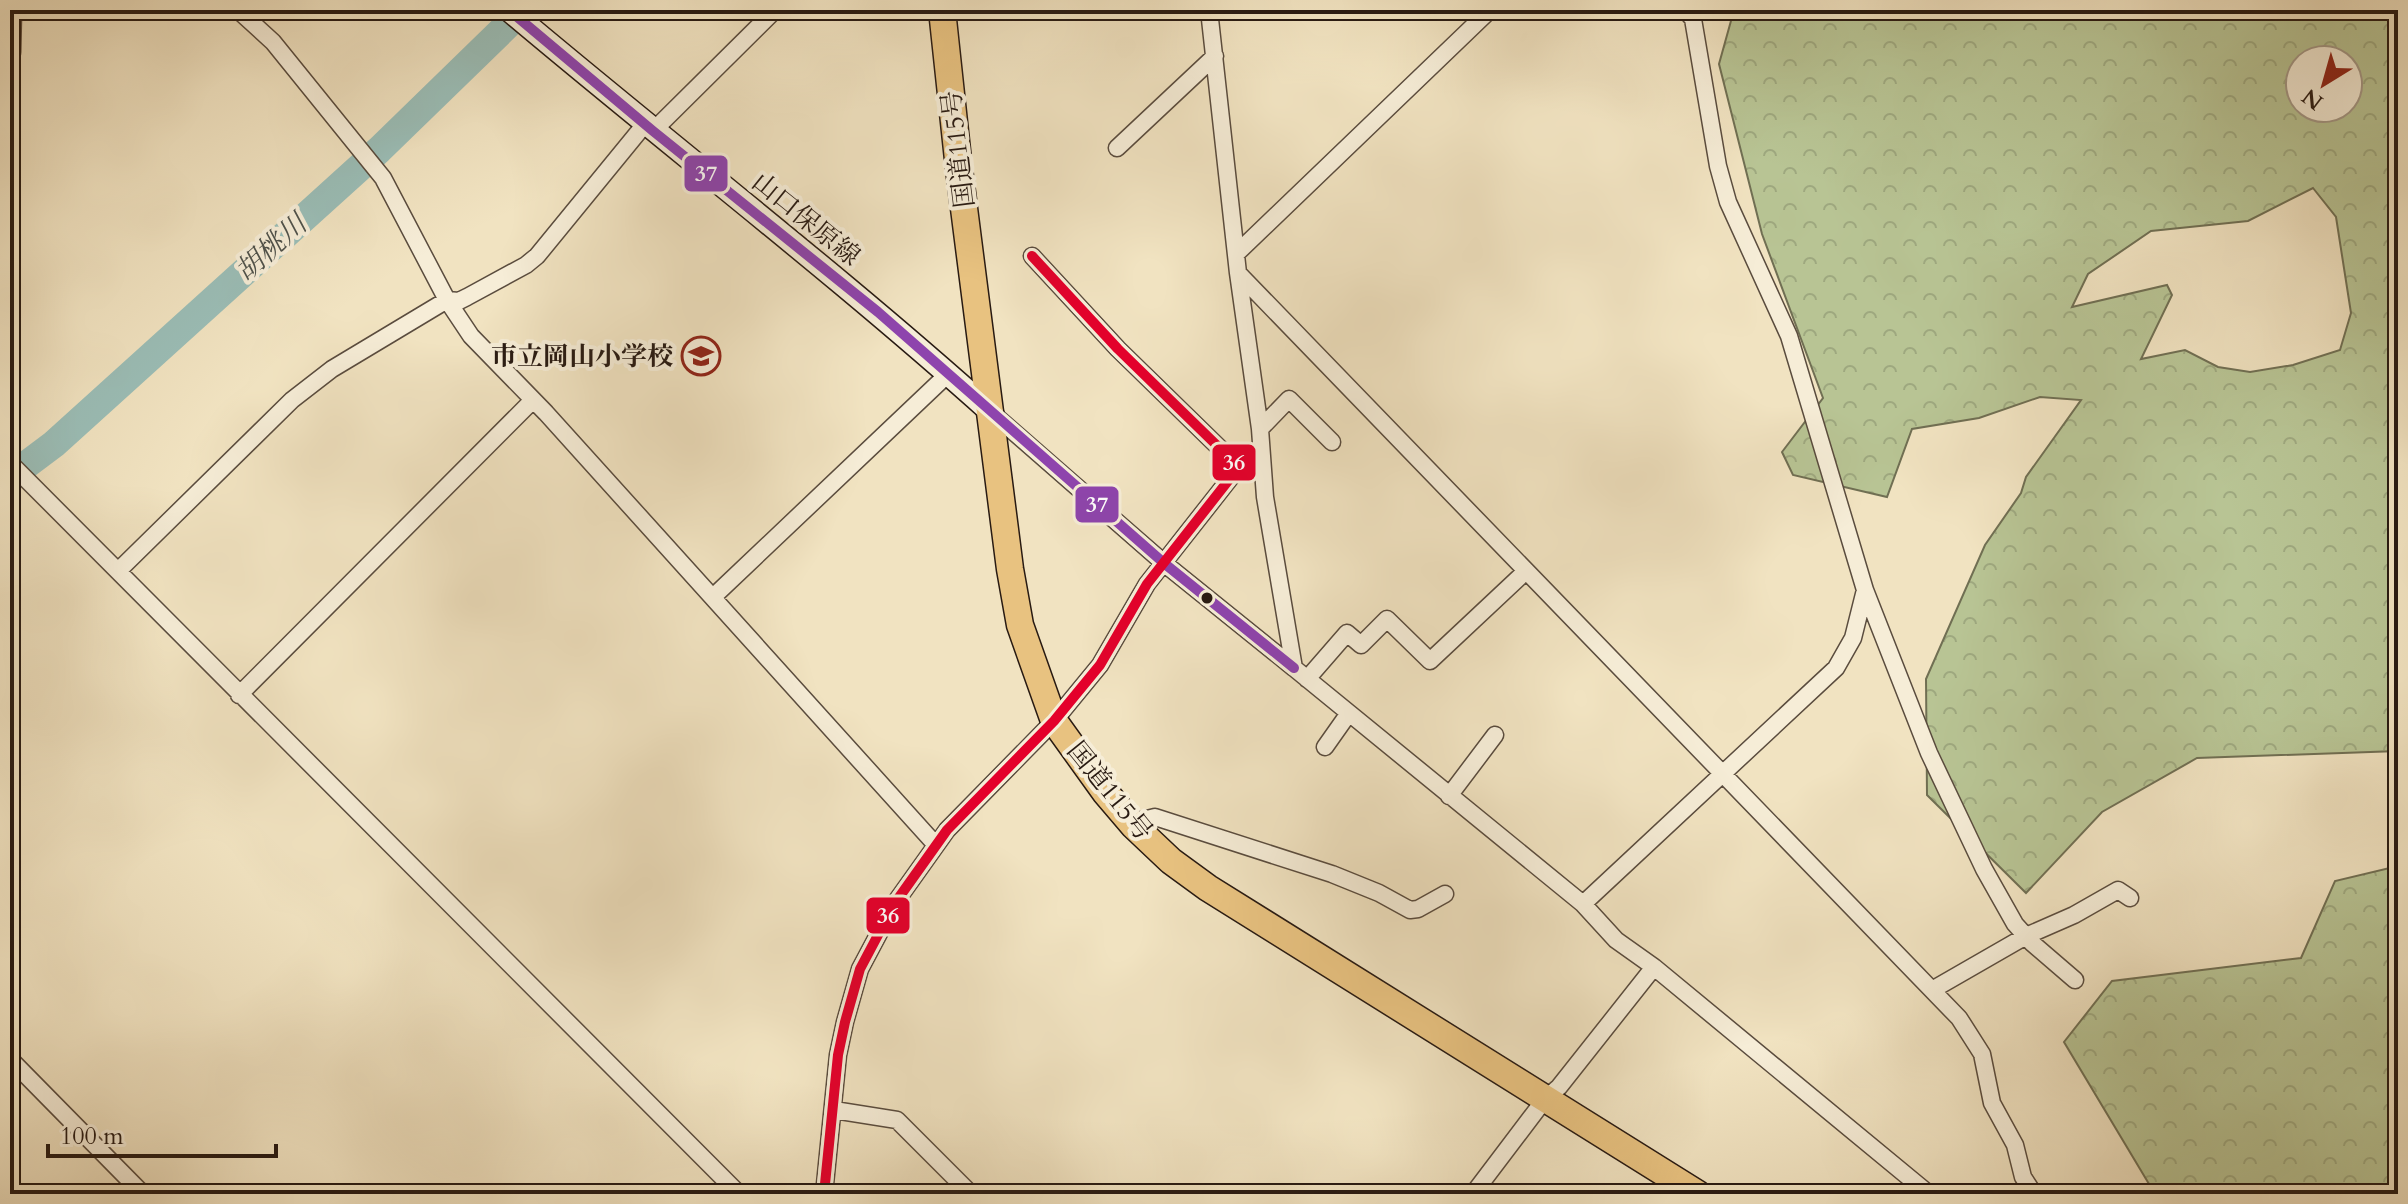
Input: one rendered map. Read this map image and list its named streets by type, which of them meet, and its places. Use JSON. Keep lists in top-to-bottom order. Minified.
{"streets":{"highway":["国道115号"],"main road":["山口保原線"]},"crossings":[["国道115号","山口保原線"]],"water":["胡桃川"],"places":{"school or university":["市立岡山小学校"]},"lines":["transit line 37","transit line 36"],"scale_bar":"100 m","north":"bottom left"}
